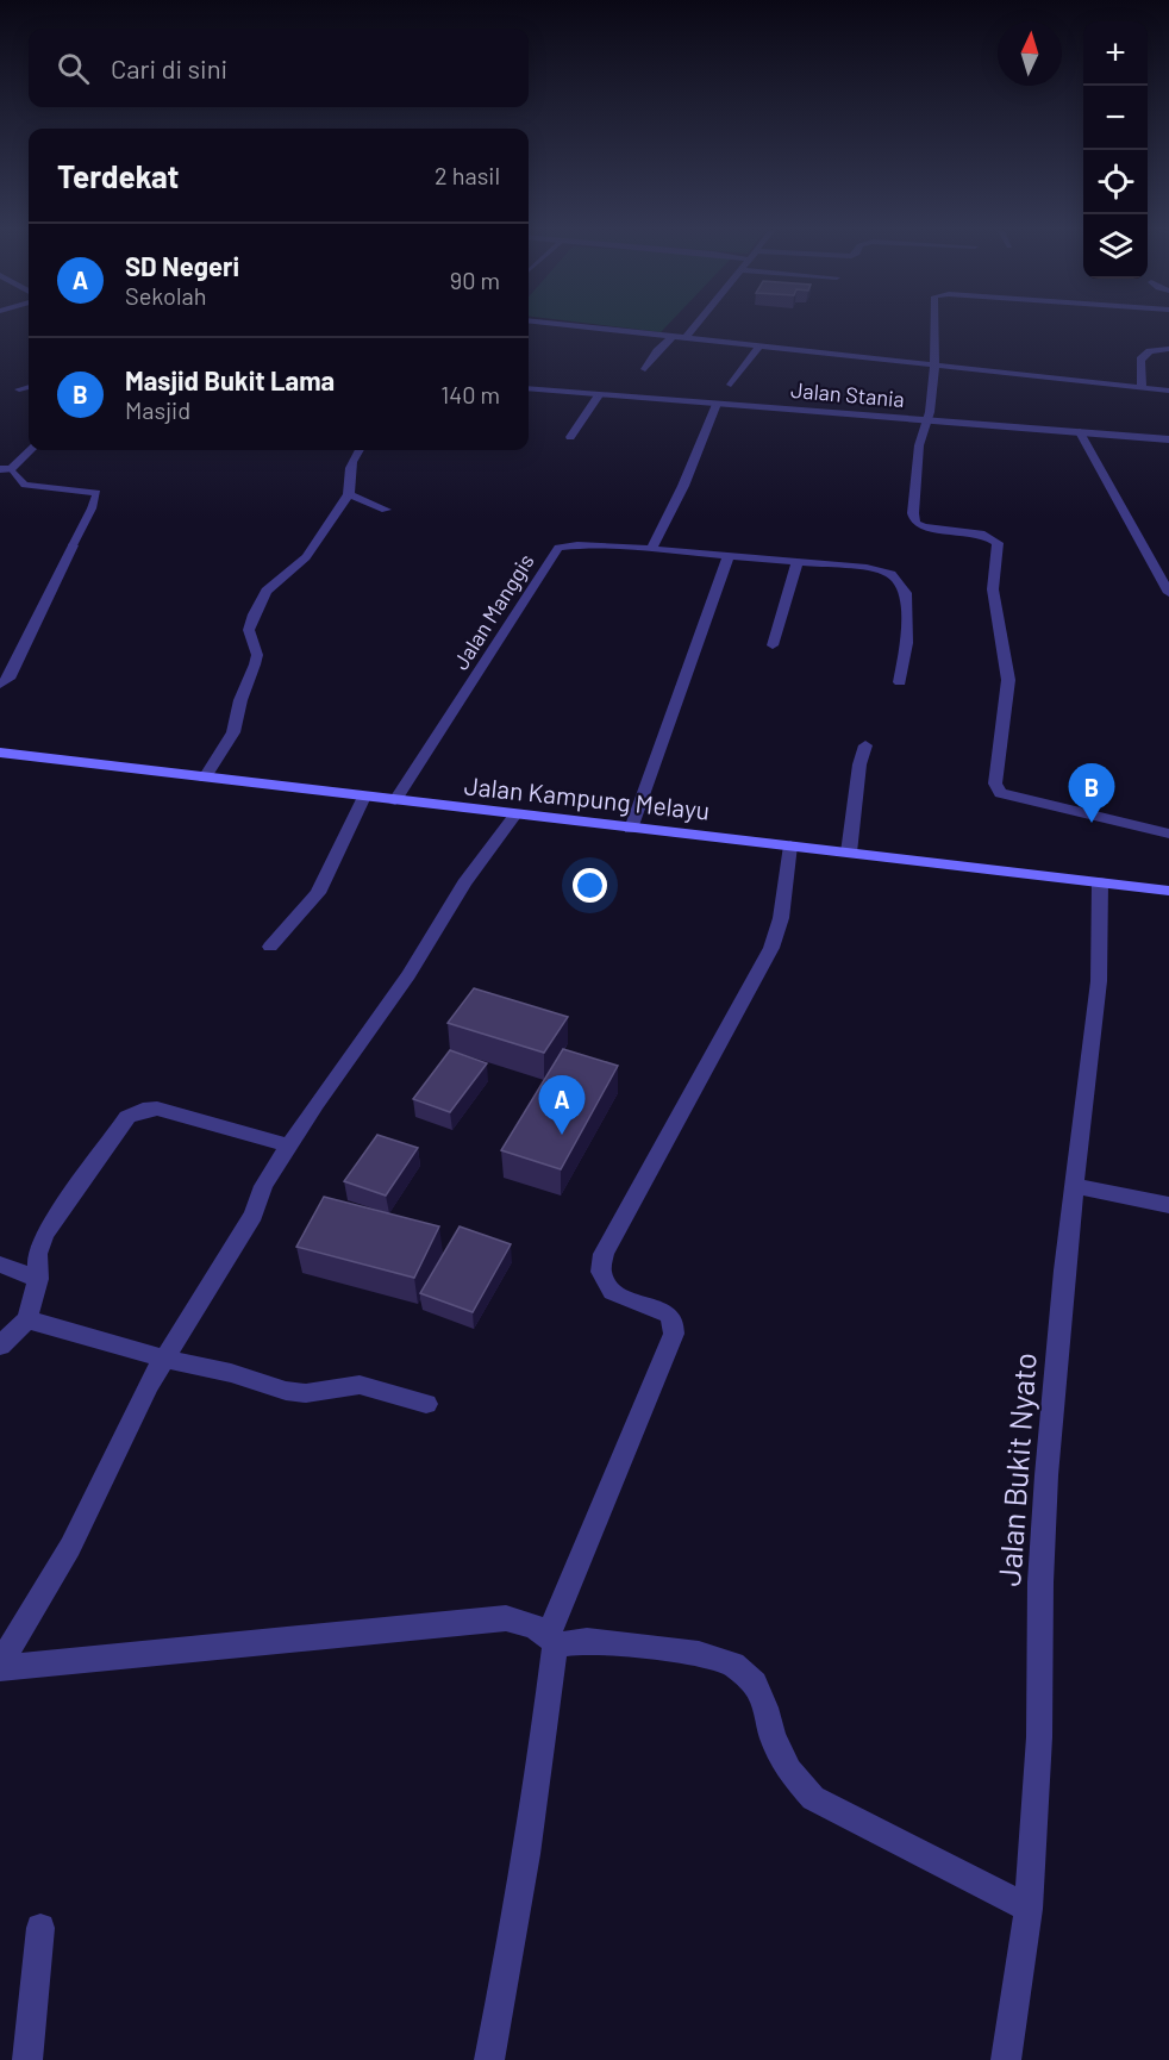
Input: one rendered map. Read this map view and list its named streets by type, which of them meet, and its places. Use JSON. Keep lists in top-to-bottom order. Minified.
{"streets":{"main road":["Jalan Kampung Melayu"],"street":["Jalan Stania","Jalan Manggis","Jalan Bukit Nyato"]},"crossings":[["Jalan Manggis","Jalan Kampung Melayu"],["Jalan Kampung Melayu","Jalan Bukit Nyato"]],"north":"top","page":{"map_buttons":["+","−"],"search":"Cari di sini","heading":["Terdekat","2 hasil"],"list":[{"mark":"A","name":"SD Negeri","note":"Sekolah","value":"90 m"},{"mark":"B","name":"Masjid Bukit Lama","note":"Masjid","value":"140 m"}],"pins":["B","A"]}}
